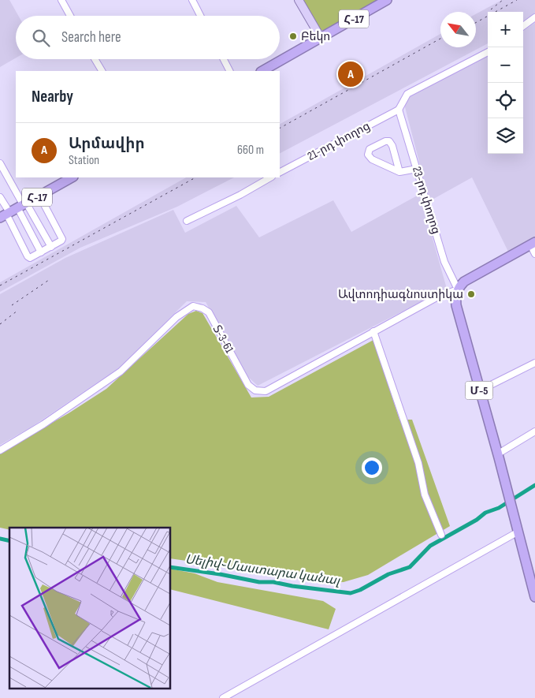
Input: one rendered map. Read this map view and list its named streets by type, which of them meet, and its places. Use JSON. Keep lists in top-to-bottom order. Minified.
{"streets":{"highway":["Հ-17","Մ-5"],"street":["21-րդ փողոց","23-րդ փողոց","Տ-3-61"]},"crossings":[["21-րդ փողոց","23-րդ փողոց"],["23-րդ փողոց","Տ-3-61"],["23-րդ փողոց","Մ-5"],["Տ-3-61","Մ-5"]],"water":["Սելիվ֊Մաստարա կանալ"],"places":["Բեկո","Ավտոդիագնոստիկա"],"north":"top left","page":{"map_buttons":["+","−"],"search":"Search here","pins":"A","heading":"Nearby","list":[{"mark":"A","name":"Արմավիր","note":"Station","value":"660 m"}]}}
